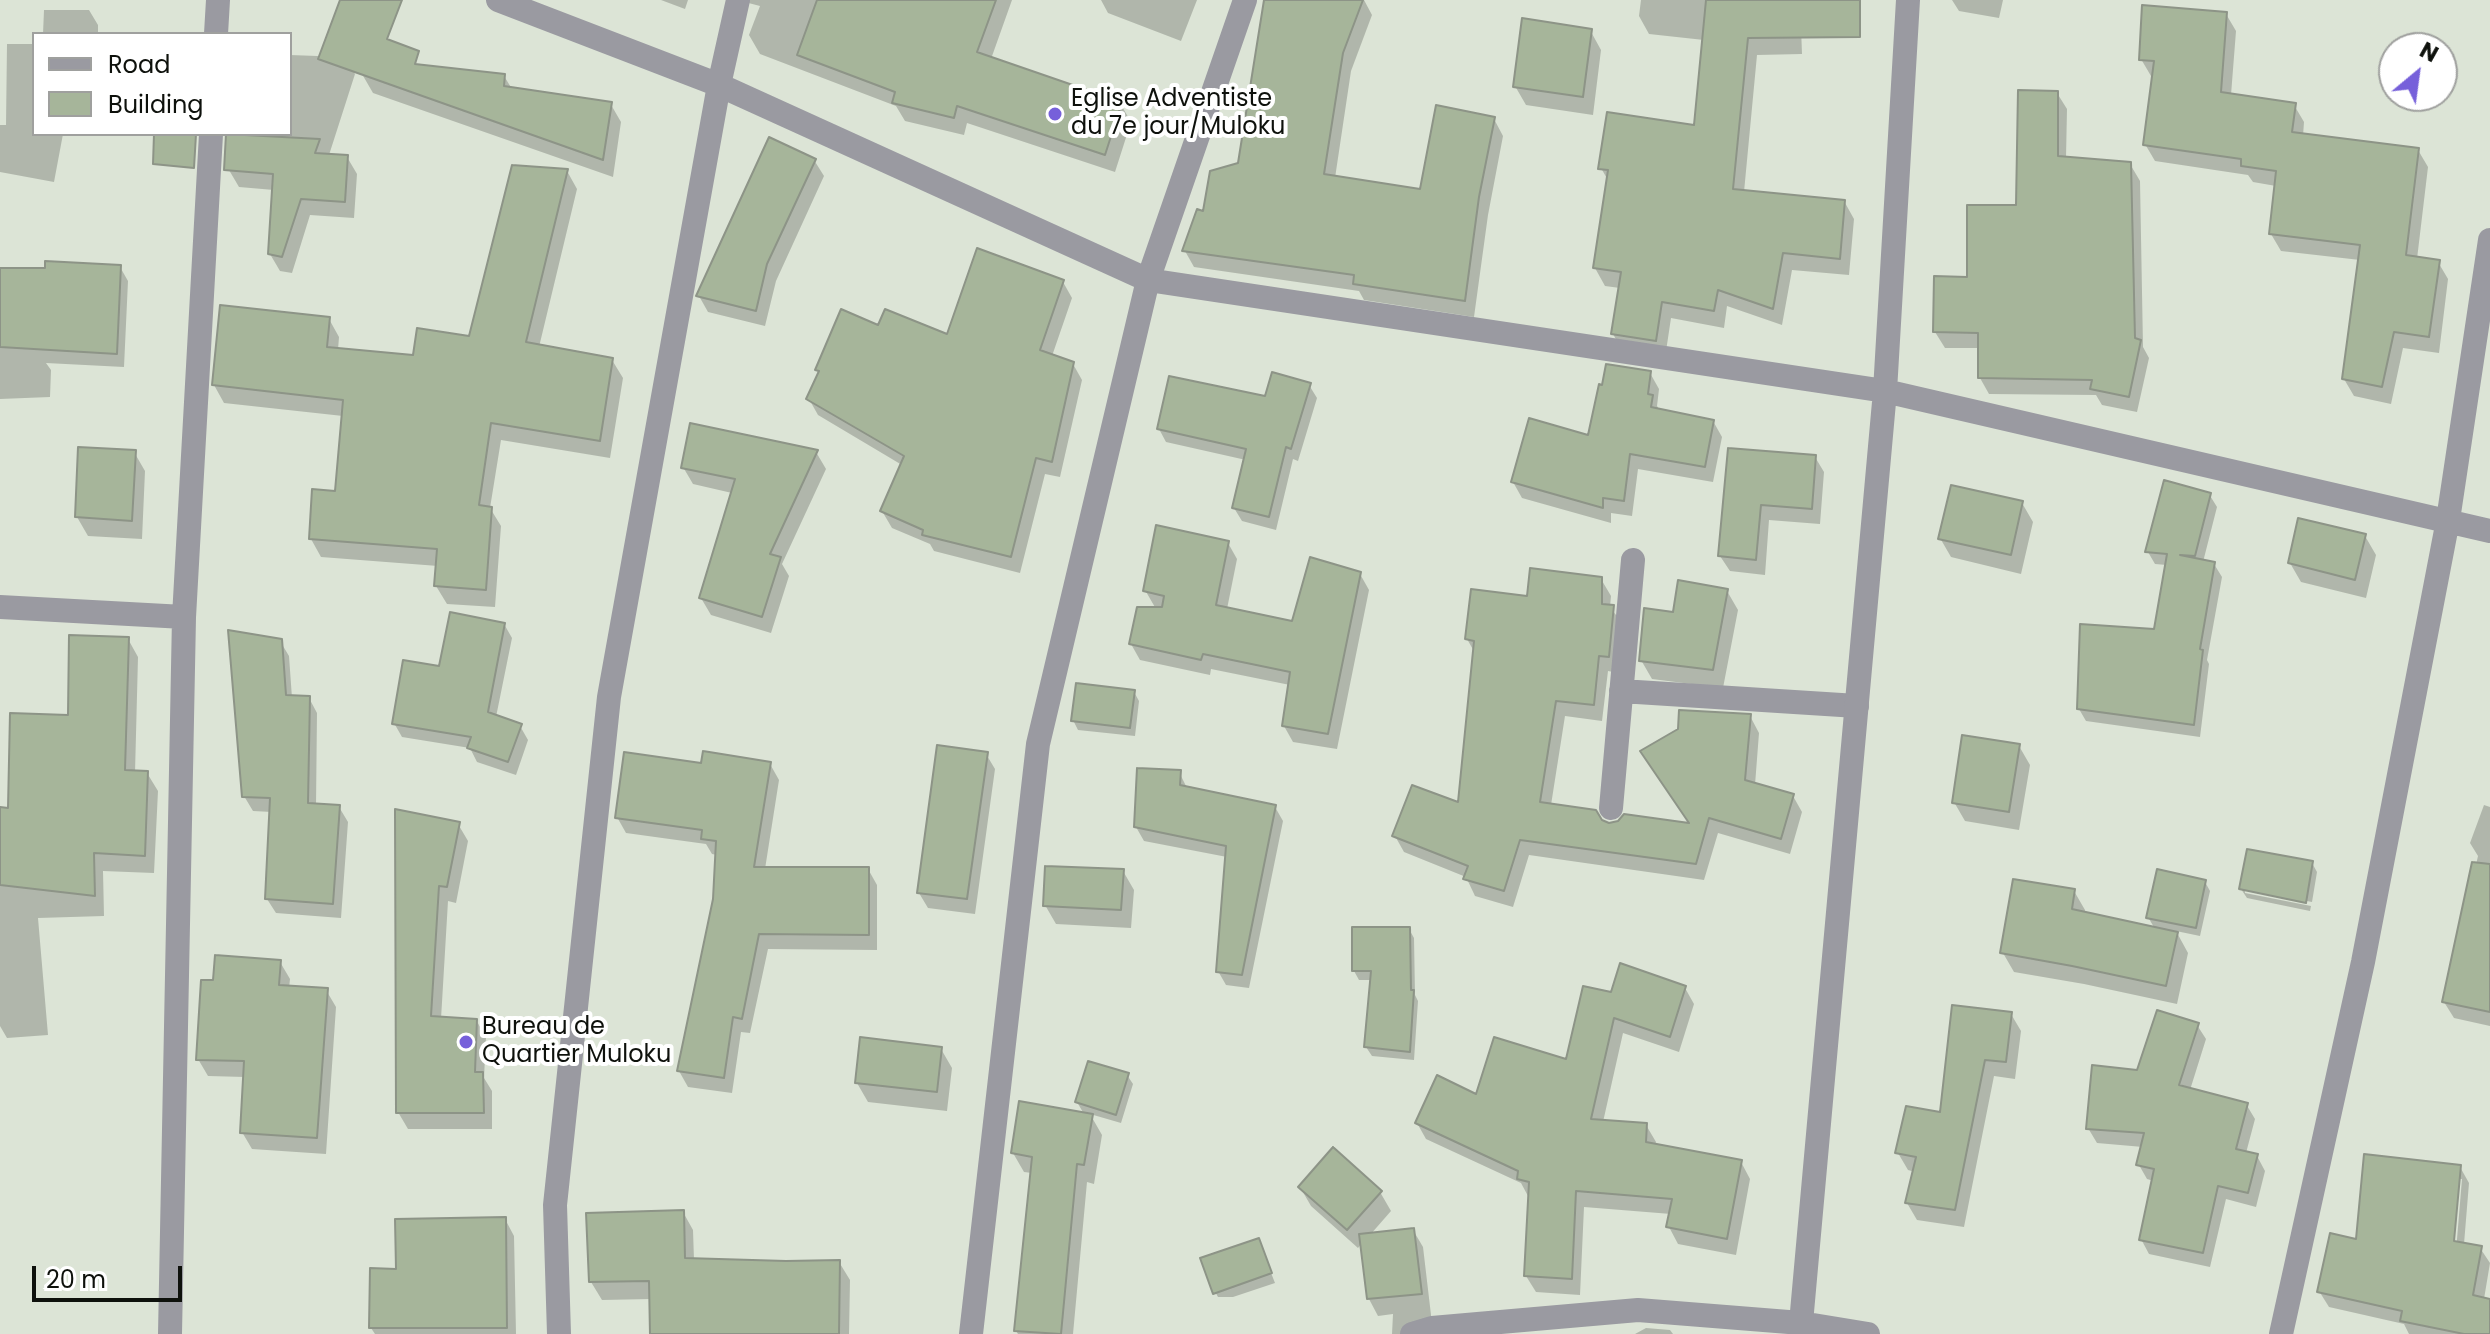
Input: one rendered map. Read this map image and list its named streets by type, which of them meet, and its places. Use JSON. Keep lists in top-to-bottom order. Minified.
{"places":["Eglise Adventiste du 7e jour/Muloku","Bureau de Quartier Muloku"],"legend":["Road","Building"],"scale_bar":"20 m","north":"top right"}
